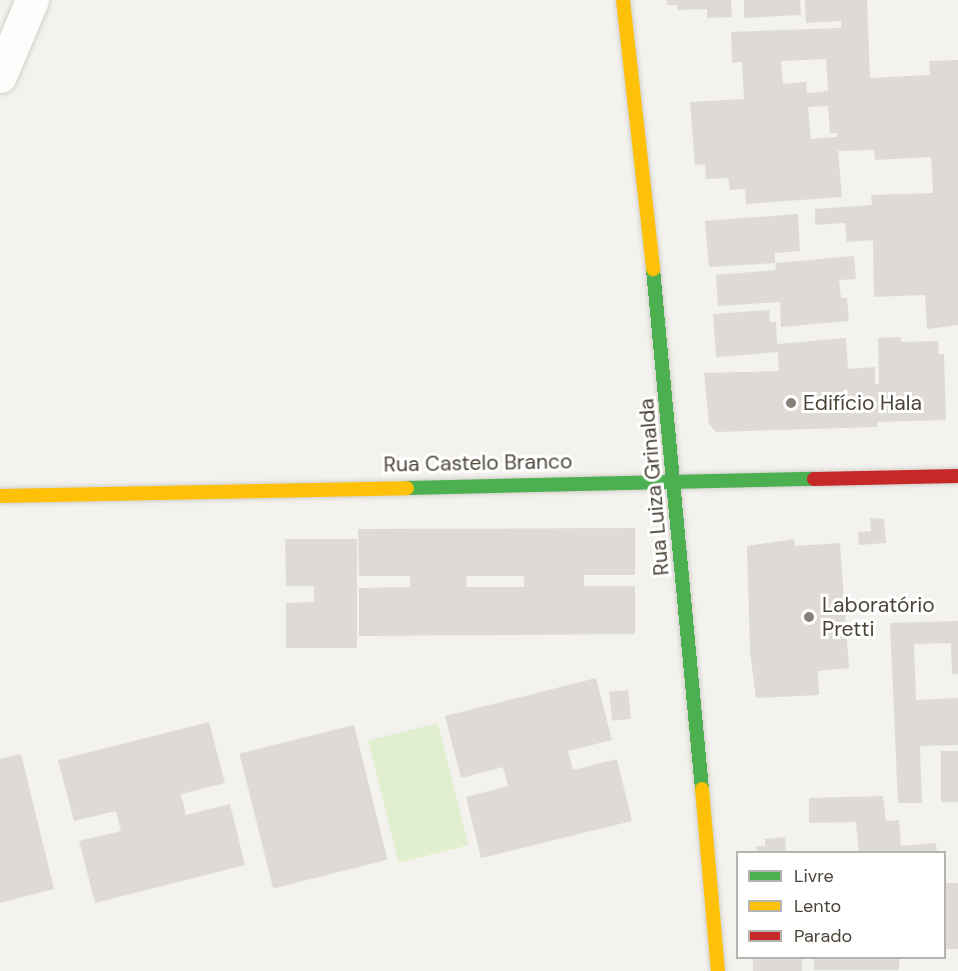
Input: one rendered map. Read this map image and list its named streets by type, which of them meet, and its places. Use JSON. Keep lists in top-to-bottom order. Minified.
{"streets":{"street":["Rua Castelo Branco","Rua Luiza Grinalda"]},"crossings":[["Rua Castelo Branco","Rua Luiza Grinalda"]],"places":["Edifício Hala","Laboratório Pretti"],"legend":["Livre","Lento","Parado"]}
